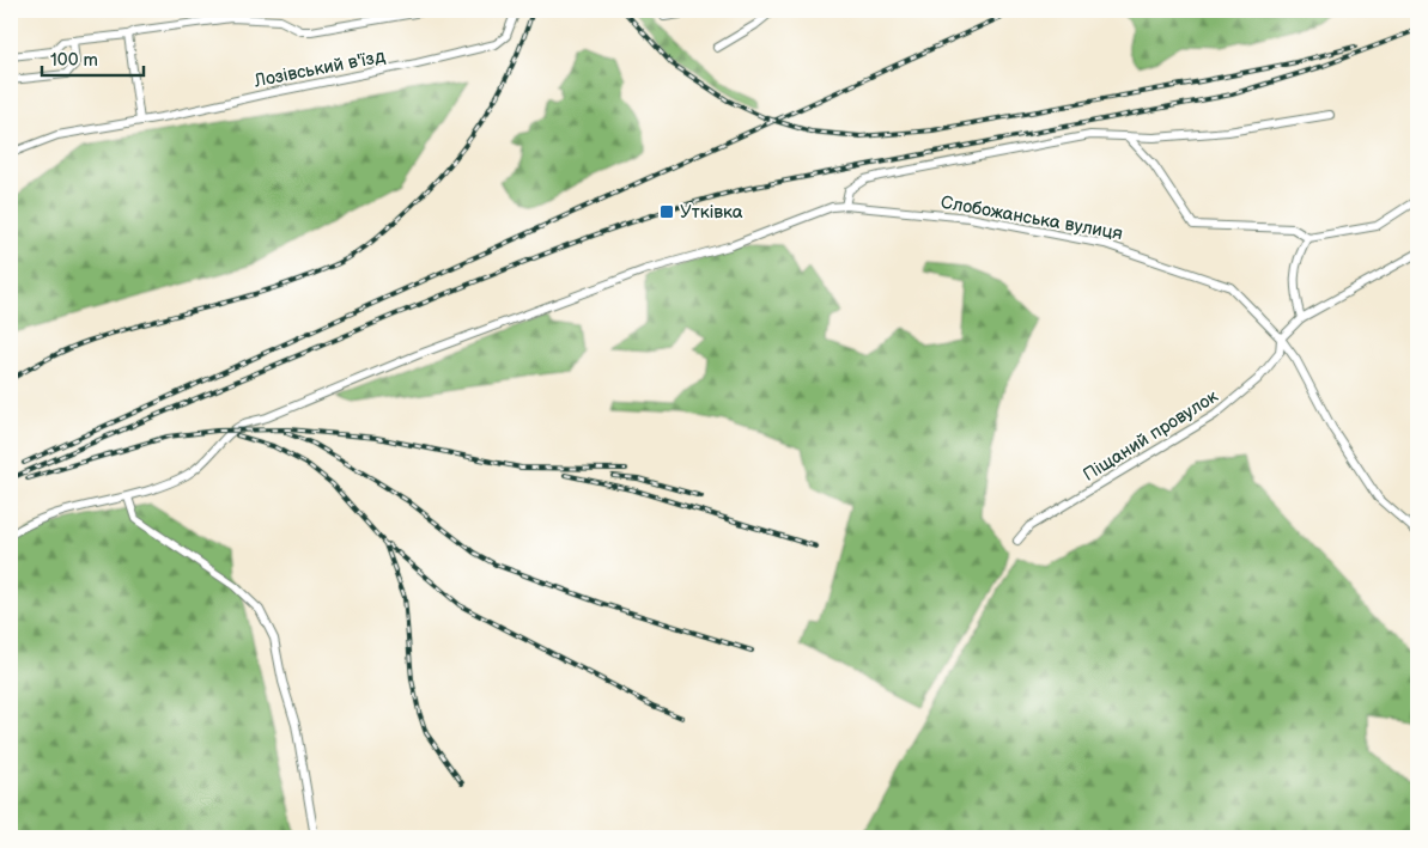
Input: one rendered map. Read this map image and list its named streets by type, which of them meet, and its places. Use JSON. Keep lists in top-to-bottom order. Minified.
{"streets":{"street":["Лозівський в'їзд","Слобожанська вулиця","Піщаний провулок"]},"crossings":[["Слобожанська вулиця","Піщаний провулок"]],"places":{"transit":["Уткiвка"]},"scale_bar":"100 m"}
